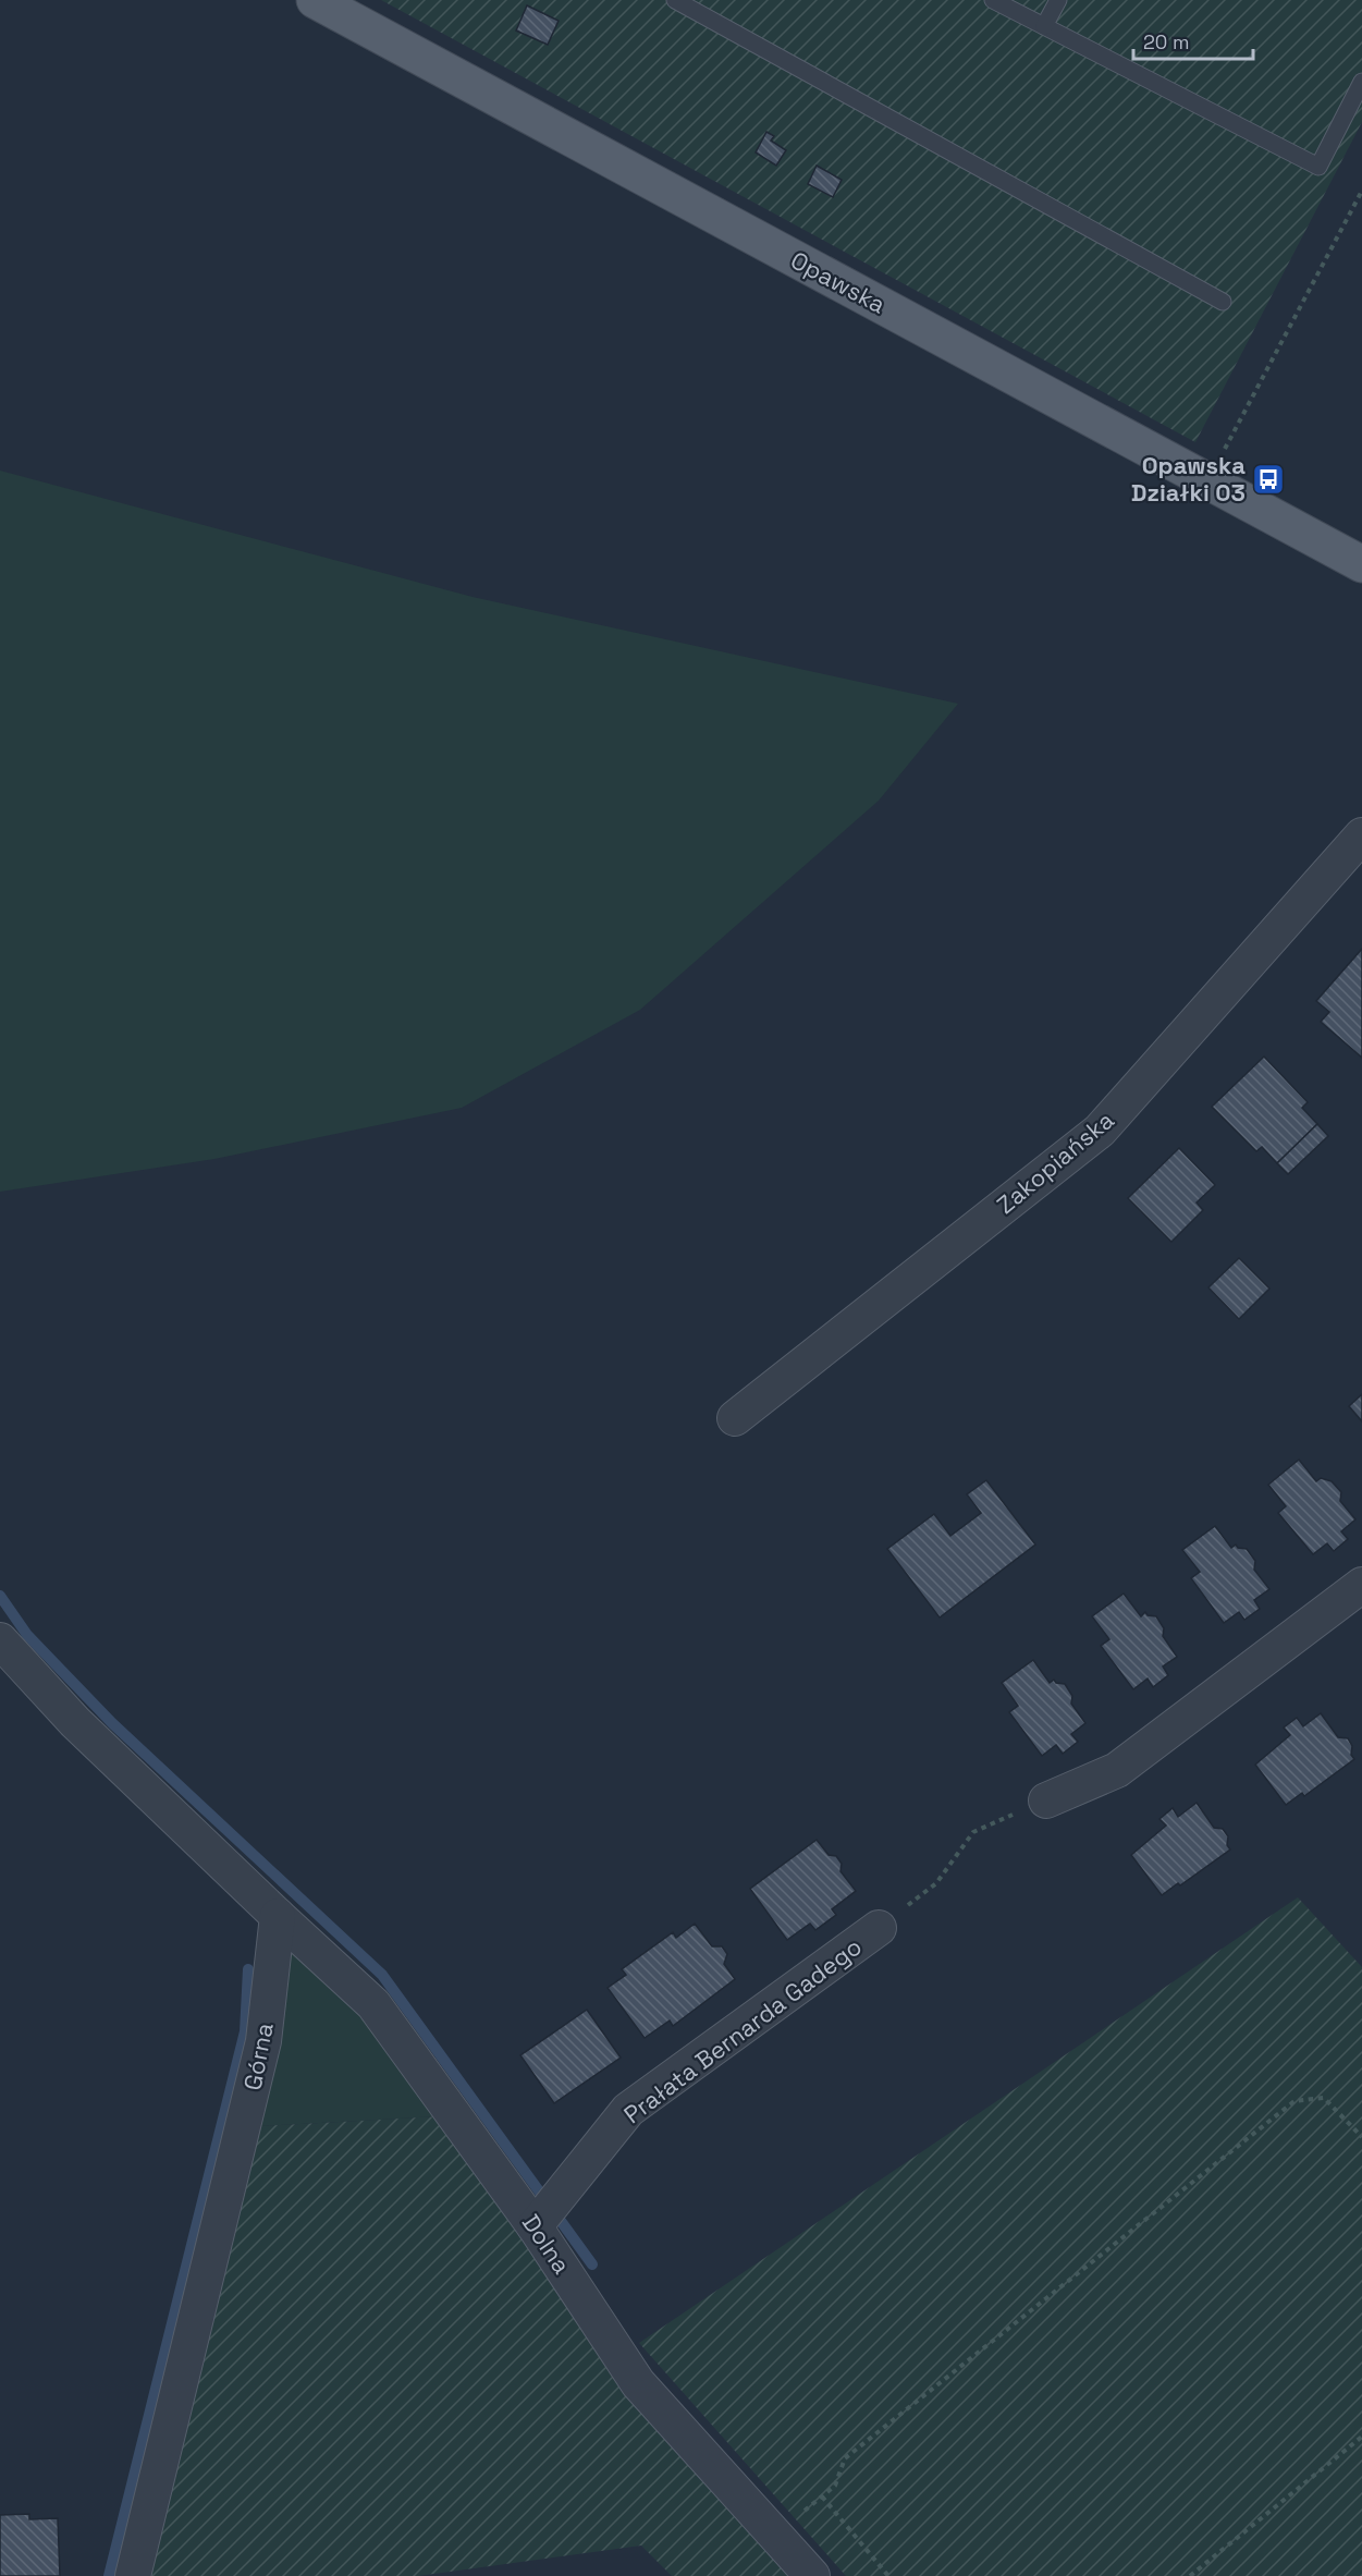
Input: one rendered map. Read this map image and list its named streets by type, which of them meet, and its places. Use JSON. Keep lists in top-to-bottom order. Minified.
{"streets":{"main road":["Opawska"],"street":["Zakopiańska","Prałata Bernarda Gadego","Górna","Dolna"]},"crossings":[["Prałata Bernarda Gadego","Dolna"],["Górna","Dolna"]],"places":{"bus stop":["Opawska Działki 03"]},"scale_bar":"20 m"}
